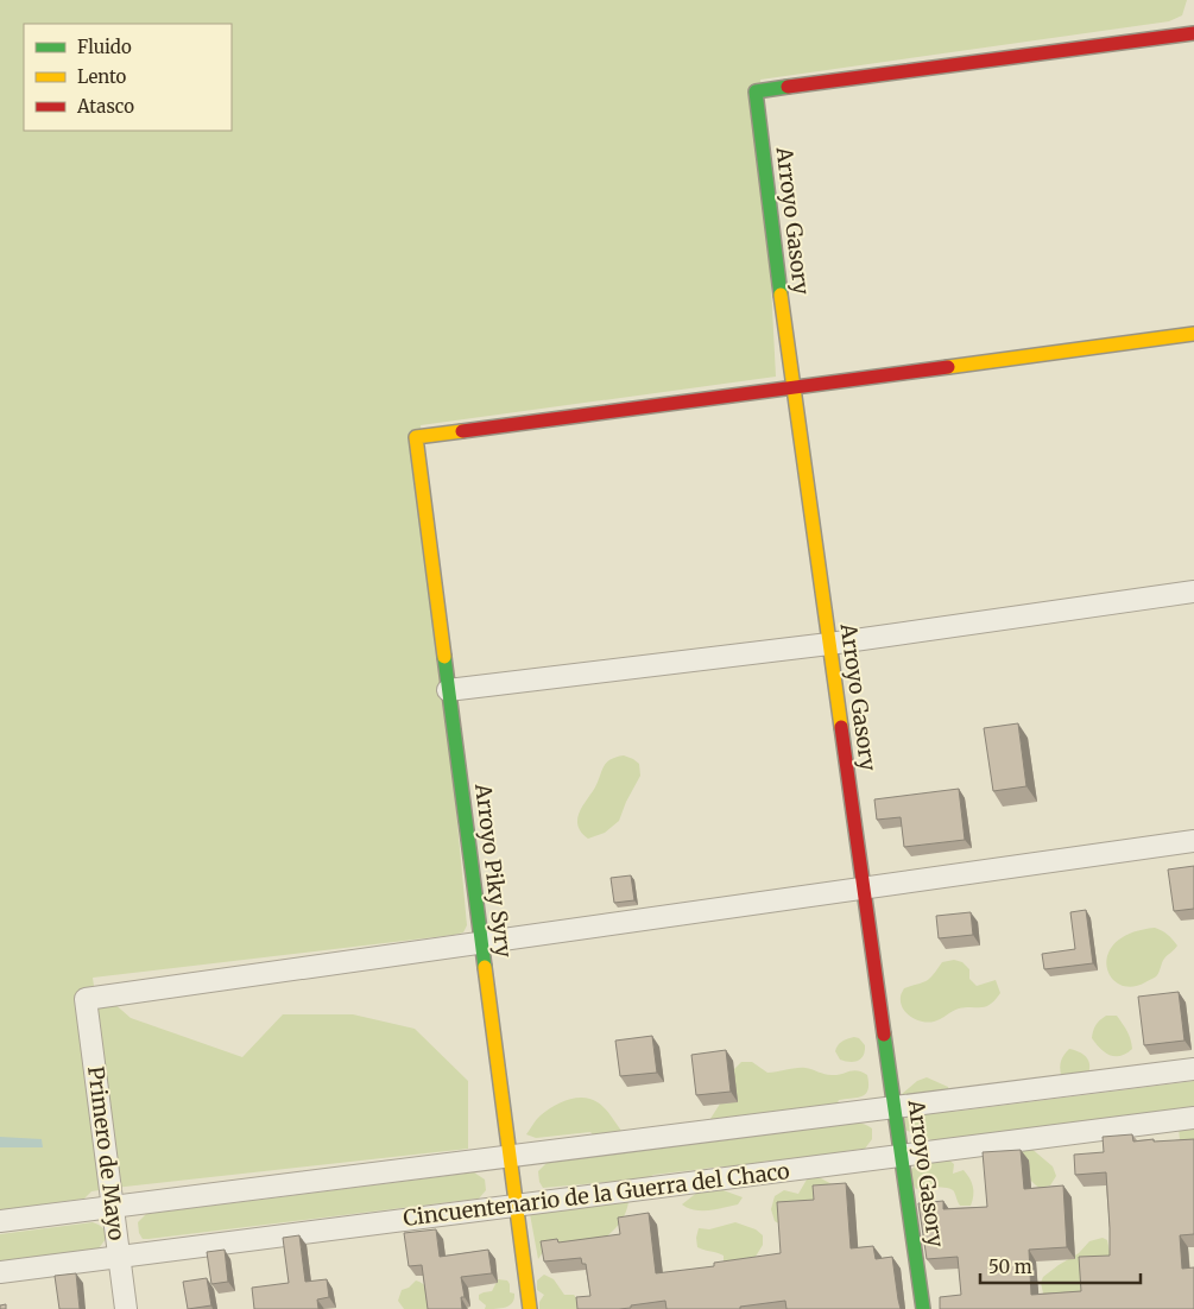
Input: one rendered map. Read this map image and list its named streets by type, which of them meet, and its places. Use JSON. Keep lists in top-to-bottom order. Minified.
{"streets":{"street":["Arroyo Gasory","Arroyo Piky Syry","Primero de Mayo","Cincuentenario de la Guerra del Chaco"]},"crossings":[["Arroyo Gasory","Arroyo Piky Syry"],["Arroyo Gasory","Cincuentenario de la Guerra del Chaco"],["Arroyo Piky Syry","Primero de Mayo"],["Arroyo Piky Syry","Cincuentenario de la Guerra del Chaco"],["Primero de Mayo","Cincuentenario de la Guerra del Chaco"]],"legend":["Fluido","Lento","Atasco"],"scale_bar":"50 m"}
